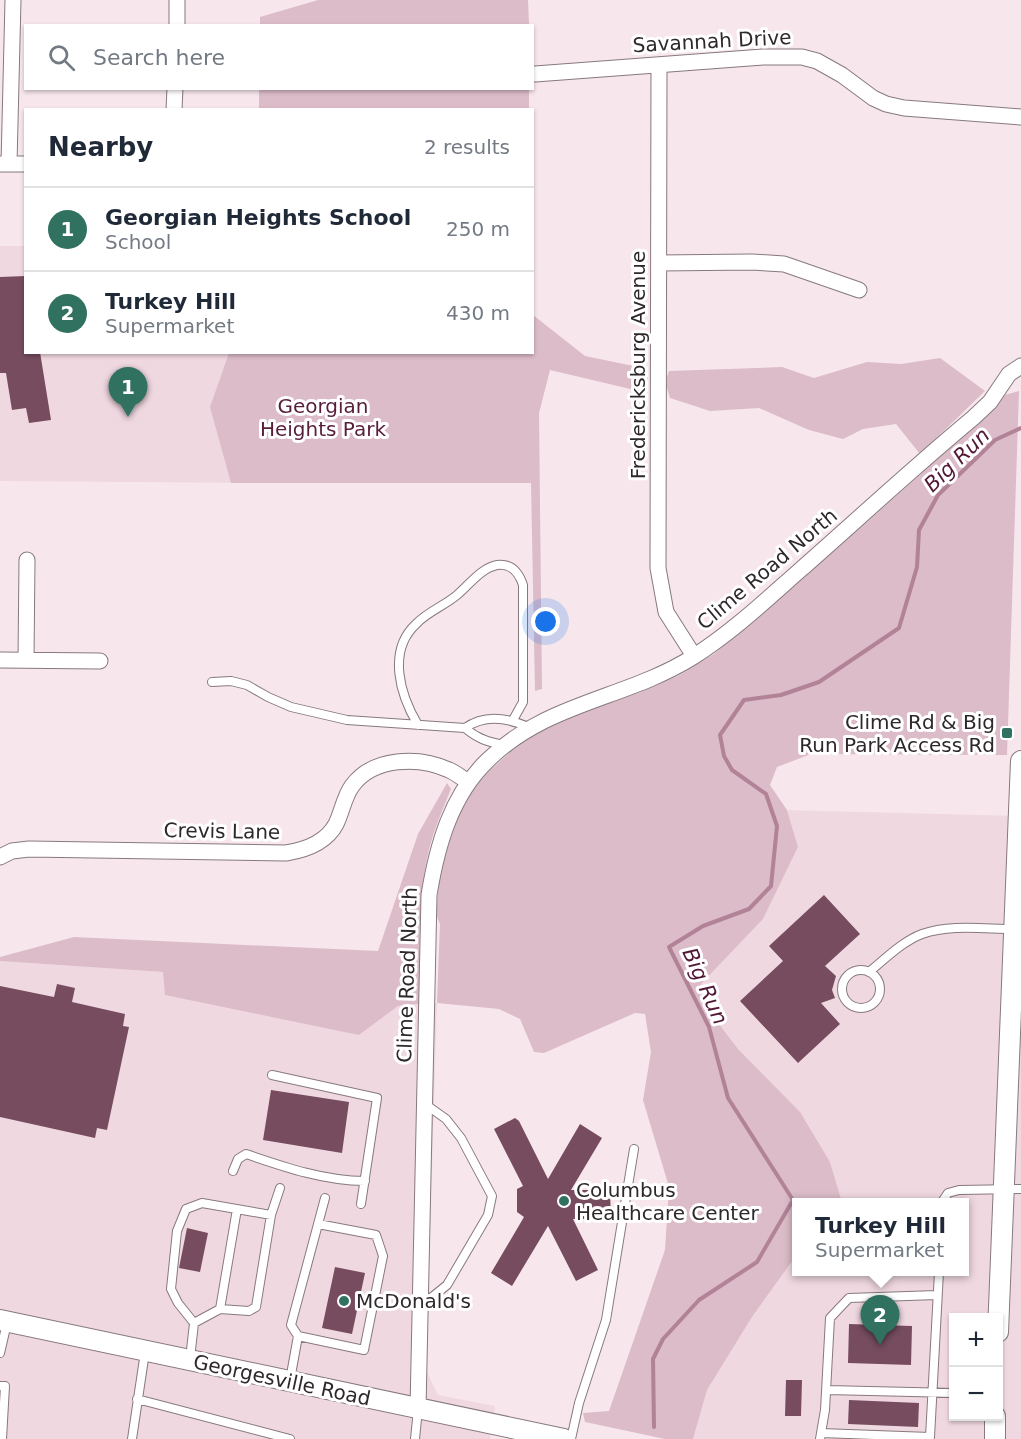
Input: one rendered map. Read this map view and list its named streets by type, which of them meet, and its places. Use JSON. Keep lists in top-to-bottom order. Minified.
{"streets":{"main road":["Georgesville Road"],"street":["Savannah Drive","Fredericksburg Avenue","Clime Road North","Crevis Lane"]},"crossings":[["Savannah Drive","Fredericksburg Avenue"],["Fredericksburg Avenue","Clime Road North"],["Clime Road North","Crevis Lane"],["Clime Road North","Georgesville Road"]],"water":["Big Run"],"parks":["Georgian Heights Park"],"places":{"transit":["Clime Rd & Big Run Park Access Rd"],"other":["Columbus Healthcare Center","McDonald's"]},"page":{"search":"Search here","heading":["Nearby","2 results"],"list":[{"mark":"1","name":"Georgian Heights School","note":"School","value":"250 m"},{"mark":"2","name":"Turkey Hill","note":"Supermarket","value":"430 m"}],"pins":["1","2"],"popup":["Turkey Hill","Supermarket"],"map_buttons":["+","−"]}}
